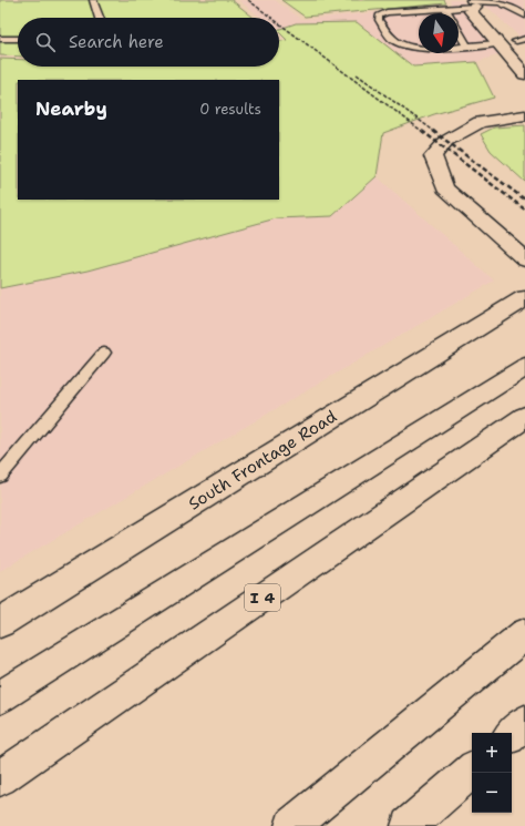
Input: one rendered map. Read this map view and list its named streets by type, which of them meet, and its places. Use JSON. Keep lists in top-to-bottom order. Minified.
{"streets":{"main road":["South Frontage Road","I 4"]},"north":"bottom","page":{"search":"Search here","heading":["Nearby","0 results"],"map_buttons":["+","−"]}}
